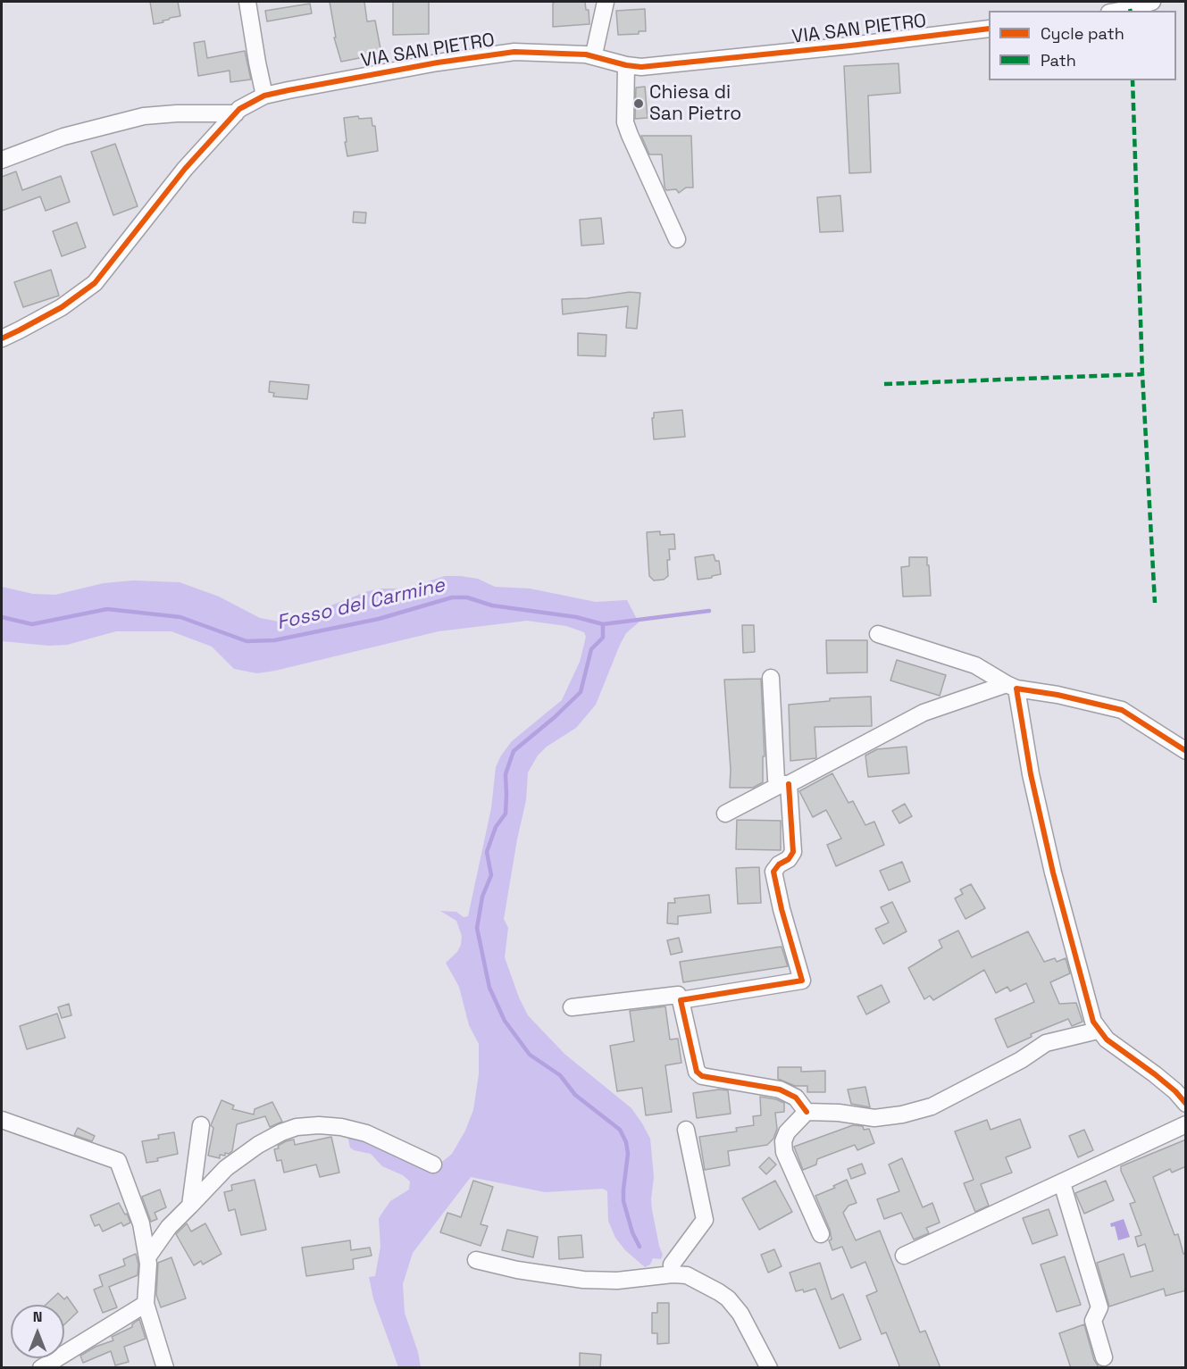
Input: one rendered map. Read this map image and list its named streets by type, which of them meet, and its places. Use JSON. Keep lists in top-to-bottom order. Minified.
{"streets":{"street":["VIA SAN PIETRO"]},"water":["Fosso del Carmine"],"places":["Chiesa di San Pietro"],"legend":["Cycle path","Path"],"north":"top"}
